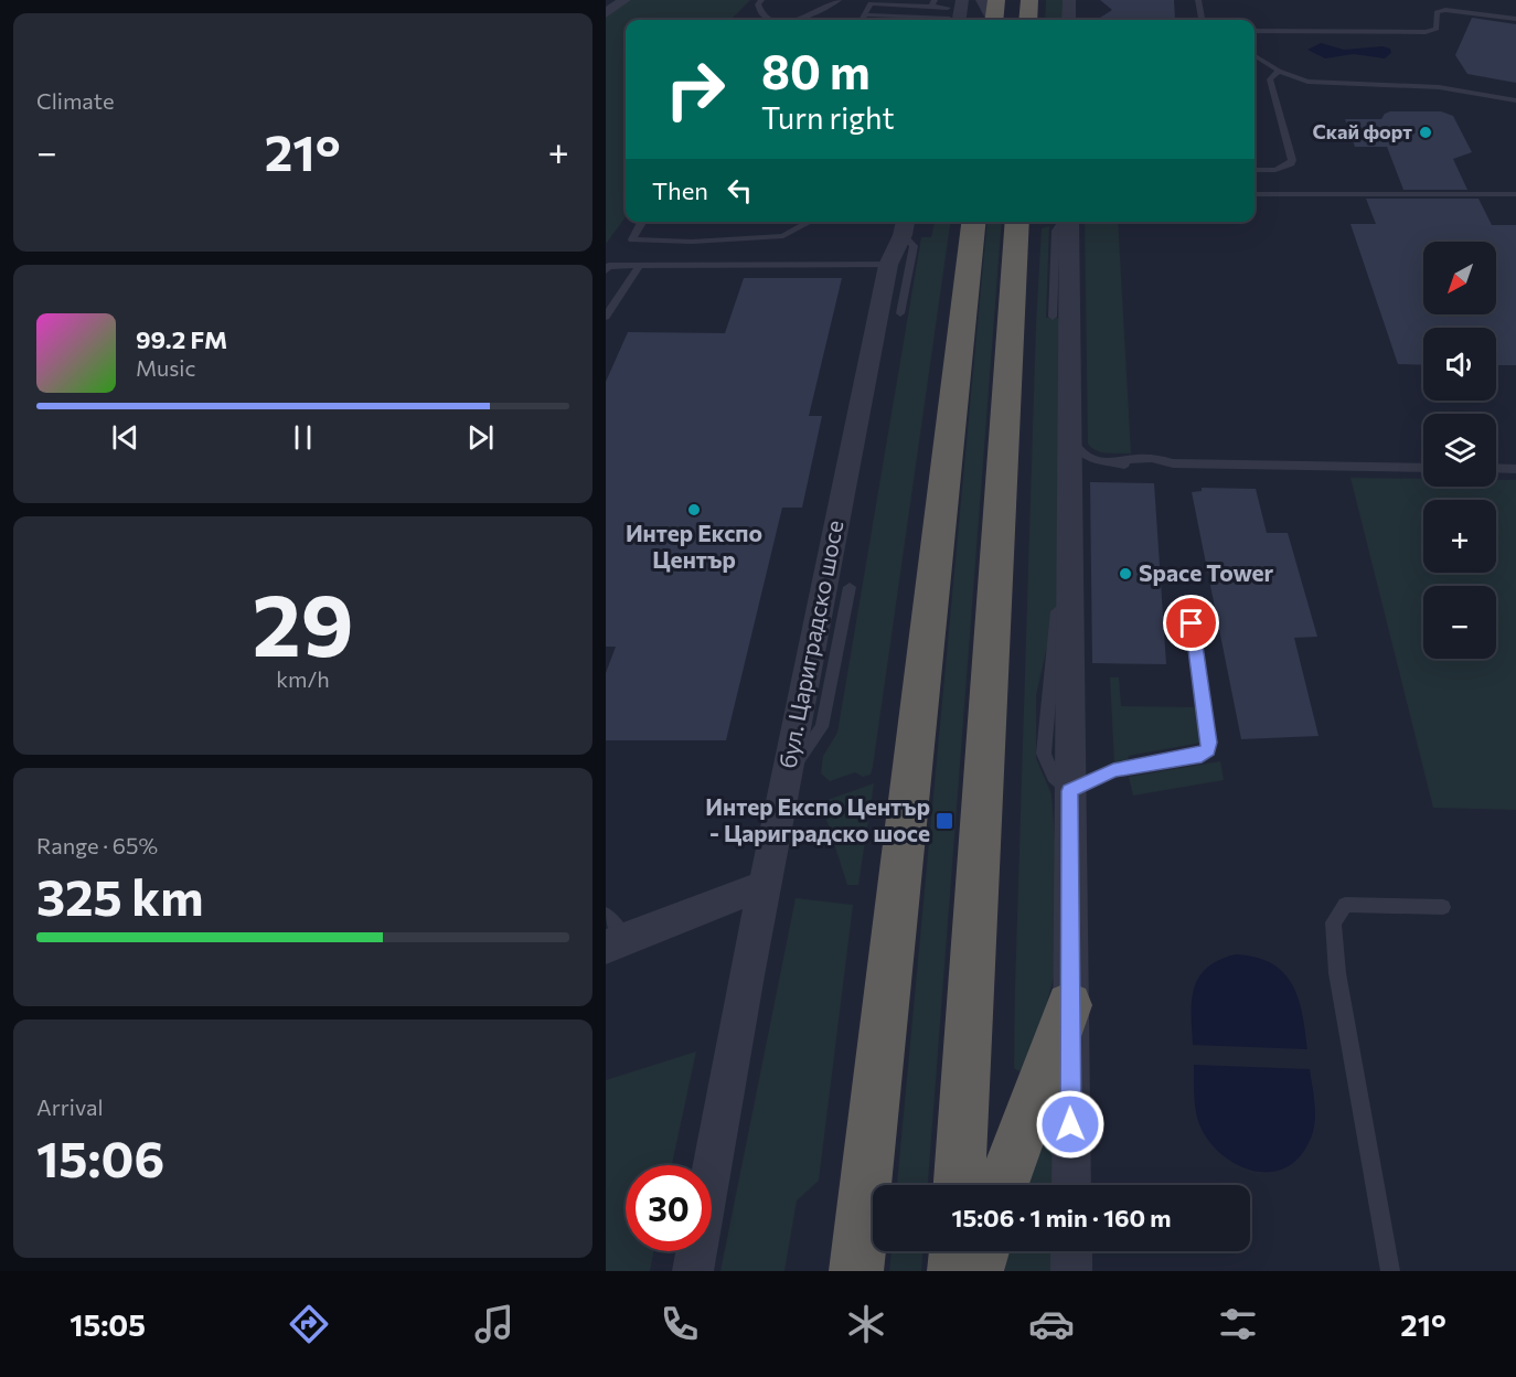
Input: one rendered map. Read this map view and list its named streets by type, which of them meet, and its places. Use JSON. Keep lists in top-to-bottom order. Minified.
{"streets":{"street":["бул. Цариградско шосе"]},"places":{"other":["Скай форт","Интер Експо Център","Space Tower"],"transit":["Интер Експо Център - Цариградско шосе"]},"north":"bottom left","page":{"tile":["Climate",["29","km/h"],["Range · 65%","325 km"],["Arrival","15:06"]],"turn":["80 m","Turn right"],"heat":["−","21°","+"],"then":"Then","map_buttons":["+","−"],"song":["99.2 FM","Music"],"limit":"30","trip":"15:06 · 1 min · 160 m","tabs":["15:05","21°"]}}
